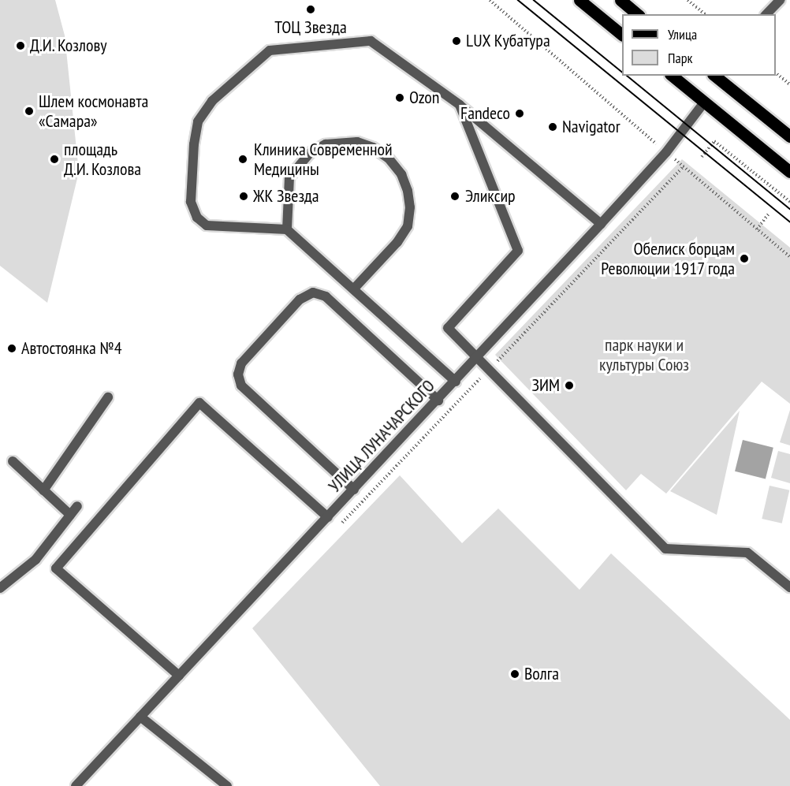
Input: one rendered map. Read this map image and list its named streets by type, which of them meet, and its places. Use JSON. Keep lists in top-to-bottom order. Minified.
{"streets":{"street":["УЛИЦА ЛУНАЧАРСКОГО"]},"parks":["парк науки и культуры Союз"],"places":["ТОЦ Звезда","LUX Кубатура","Д.И. Козлову","Ozon","Шлем космонавта «Самара»","Fandeco","Navigator","площадь Д.И. Козлова","Клиника Современной Медицины","ЖК Звезда","Эликсир","Обелиск борцам Революции 1917 года","Автостоянка №4","ЗИМ","Волга"],"legend":["Улица","Парк"]}
